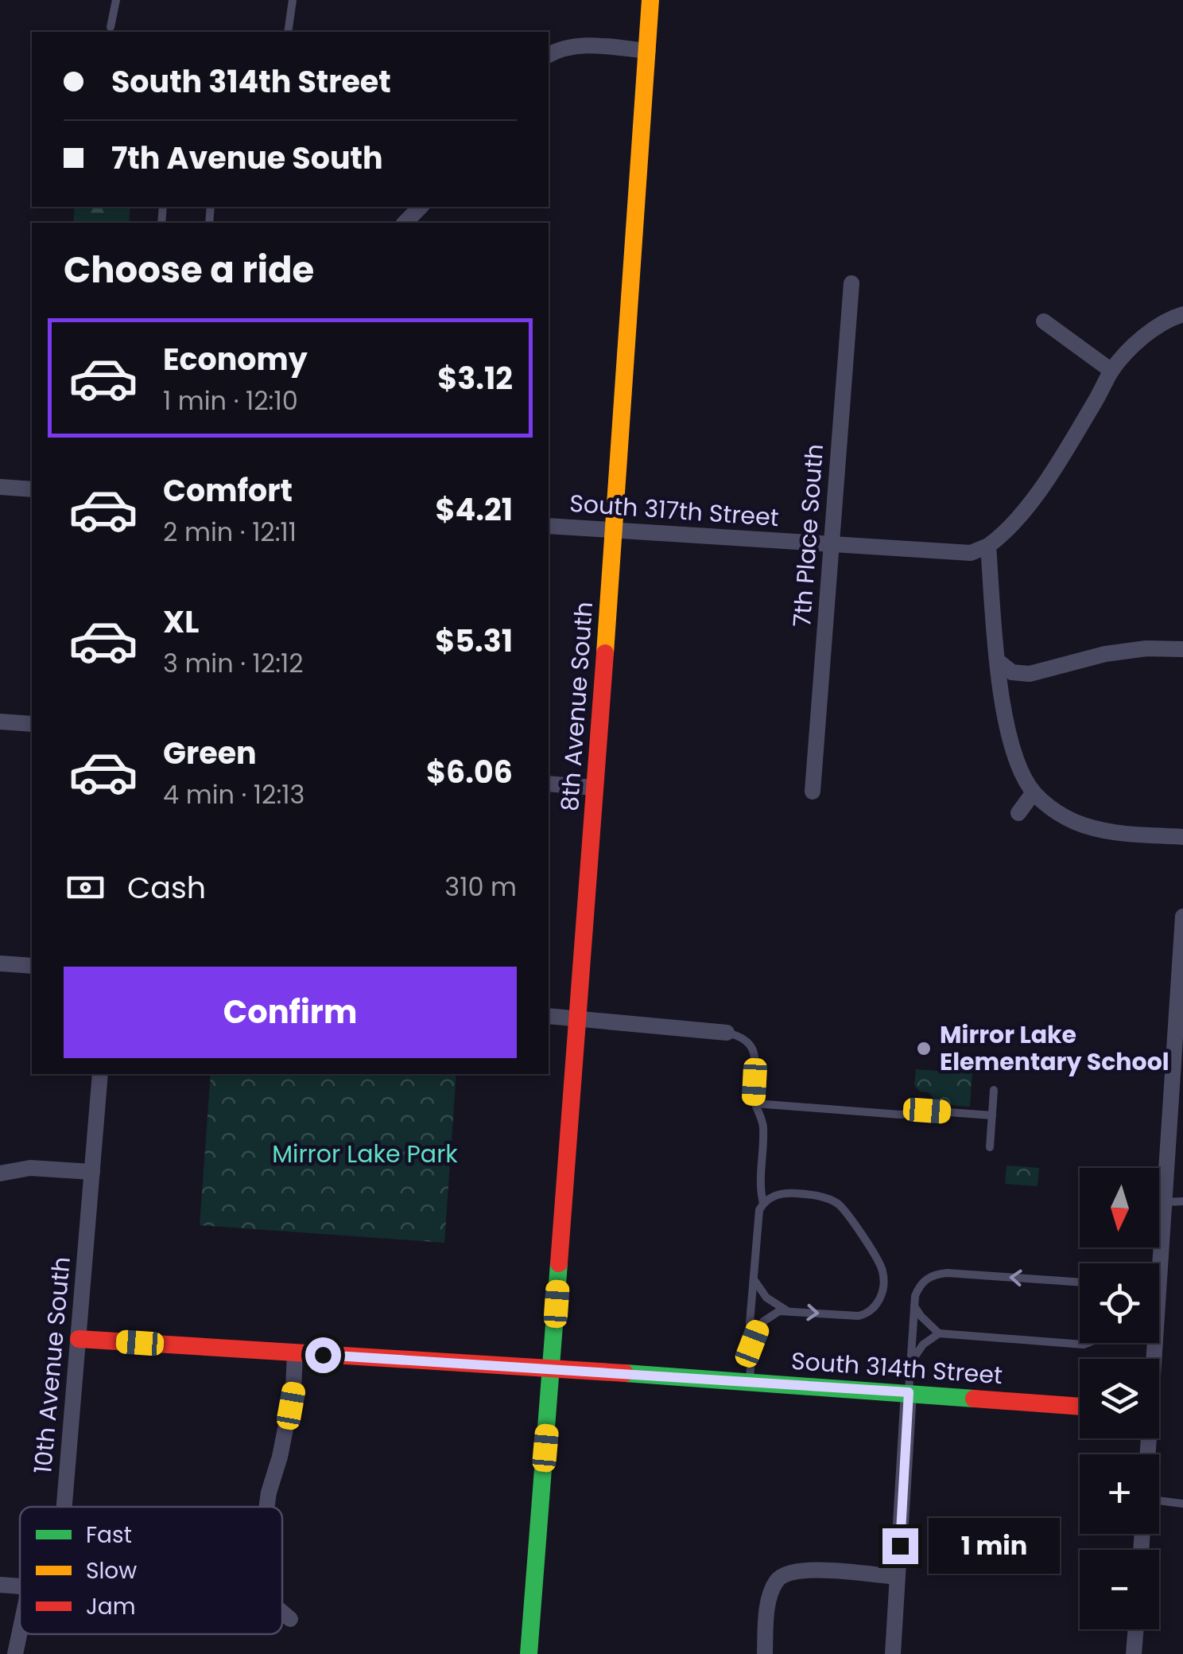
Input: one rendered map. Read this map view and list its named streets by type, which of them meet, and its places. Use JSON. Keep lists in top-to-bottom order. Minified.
{"streets":{"street":["South 317th Street","7th Place South","8th Avenue South","10th Avenue South","South 314th Street"]},"crossings":[["South 317th Street","7th Place South"],["South 317th Street","8th Avenue South"],["8th Avenue South","South 314th Street"],["10th Avenue South","South 314th Street"]],"parks":["Mirror Lake Park"],"places":["Mirror Lake Elementary School"],"legend":["Fast","Slow","Jam"],"north":"bottom","page":{"banner":["South 314th Street","7th Avenue South"],"heading":"Choose a ride","list":[{"name":"Economy","note":"1 min · 12:10","value":"$3.12"},{"name":"Comfort","note":"2 min · 12:11","value":"$4.21"},{"name":"XL","note":"3 min · 12:12","value":"$5.31"},{"name":"Green","note":"4 min · 12:13","value":"$6.06"}],"pay":["Cash","310 m"],"buttons":"Confirm","map_buttons":["+","−"],"bubble":"1 min"}}
